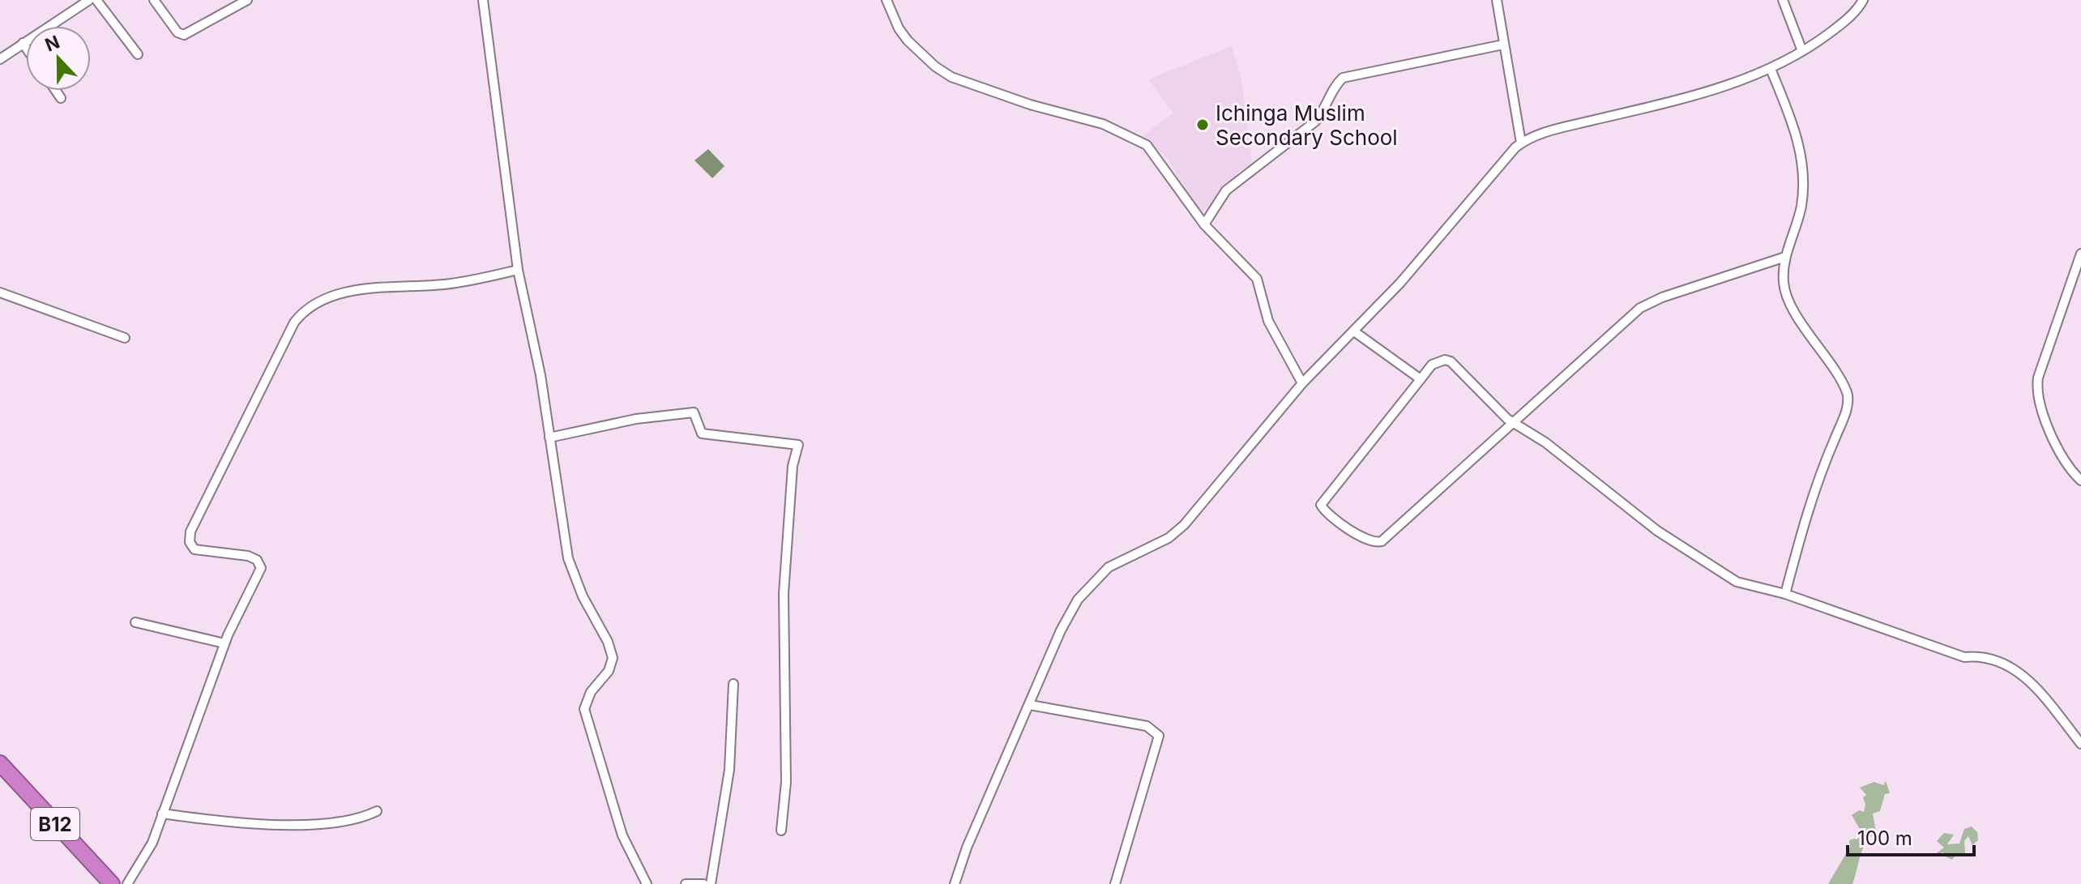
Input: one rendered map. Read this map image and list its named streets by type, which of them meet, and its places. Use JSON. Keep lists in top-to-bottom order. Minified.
{"streets":{"highway":["B12"]},"places":["Ichinga Muslim Secondary School"],"scale_bar":"100 m","north":"top"}
